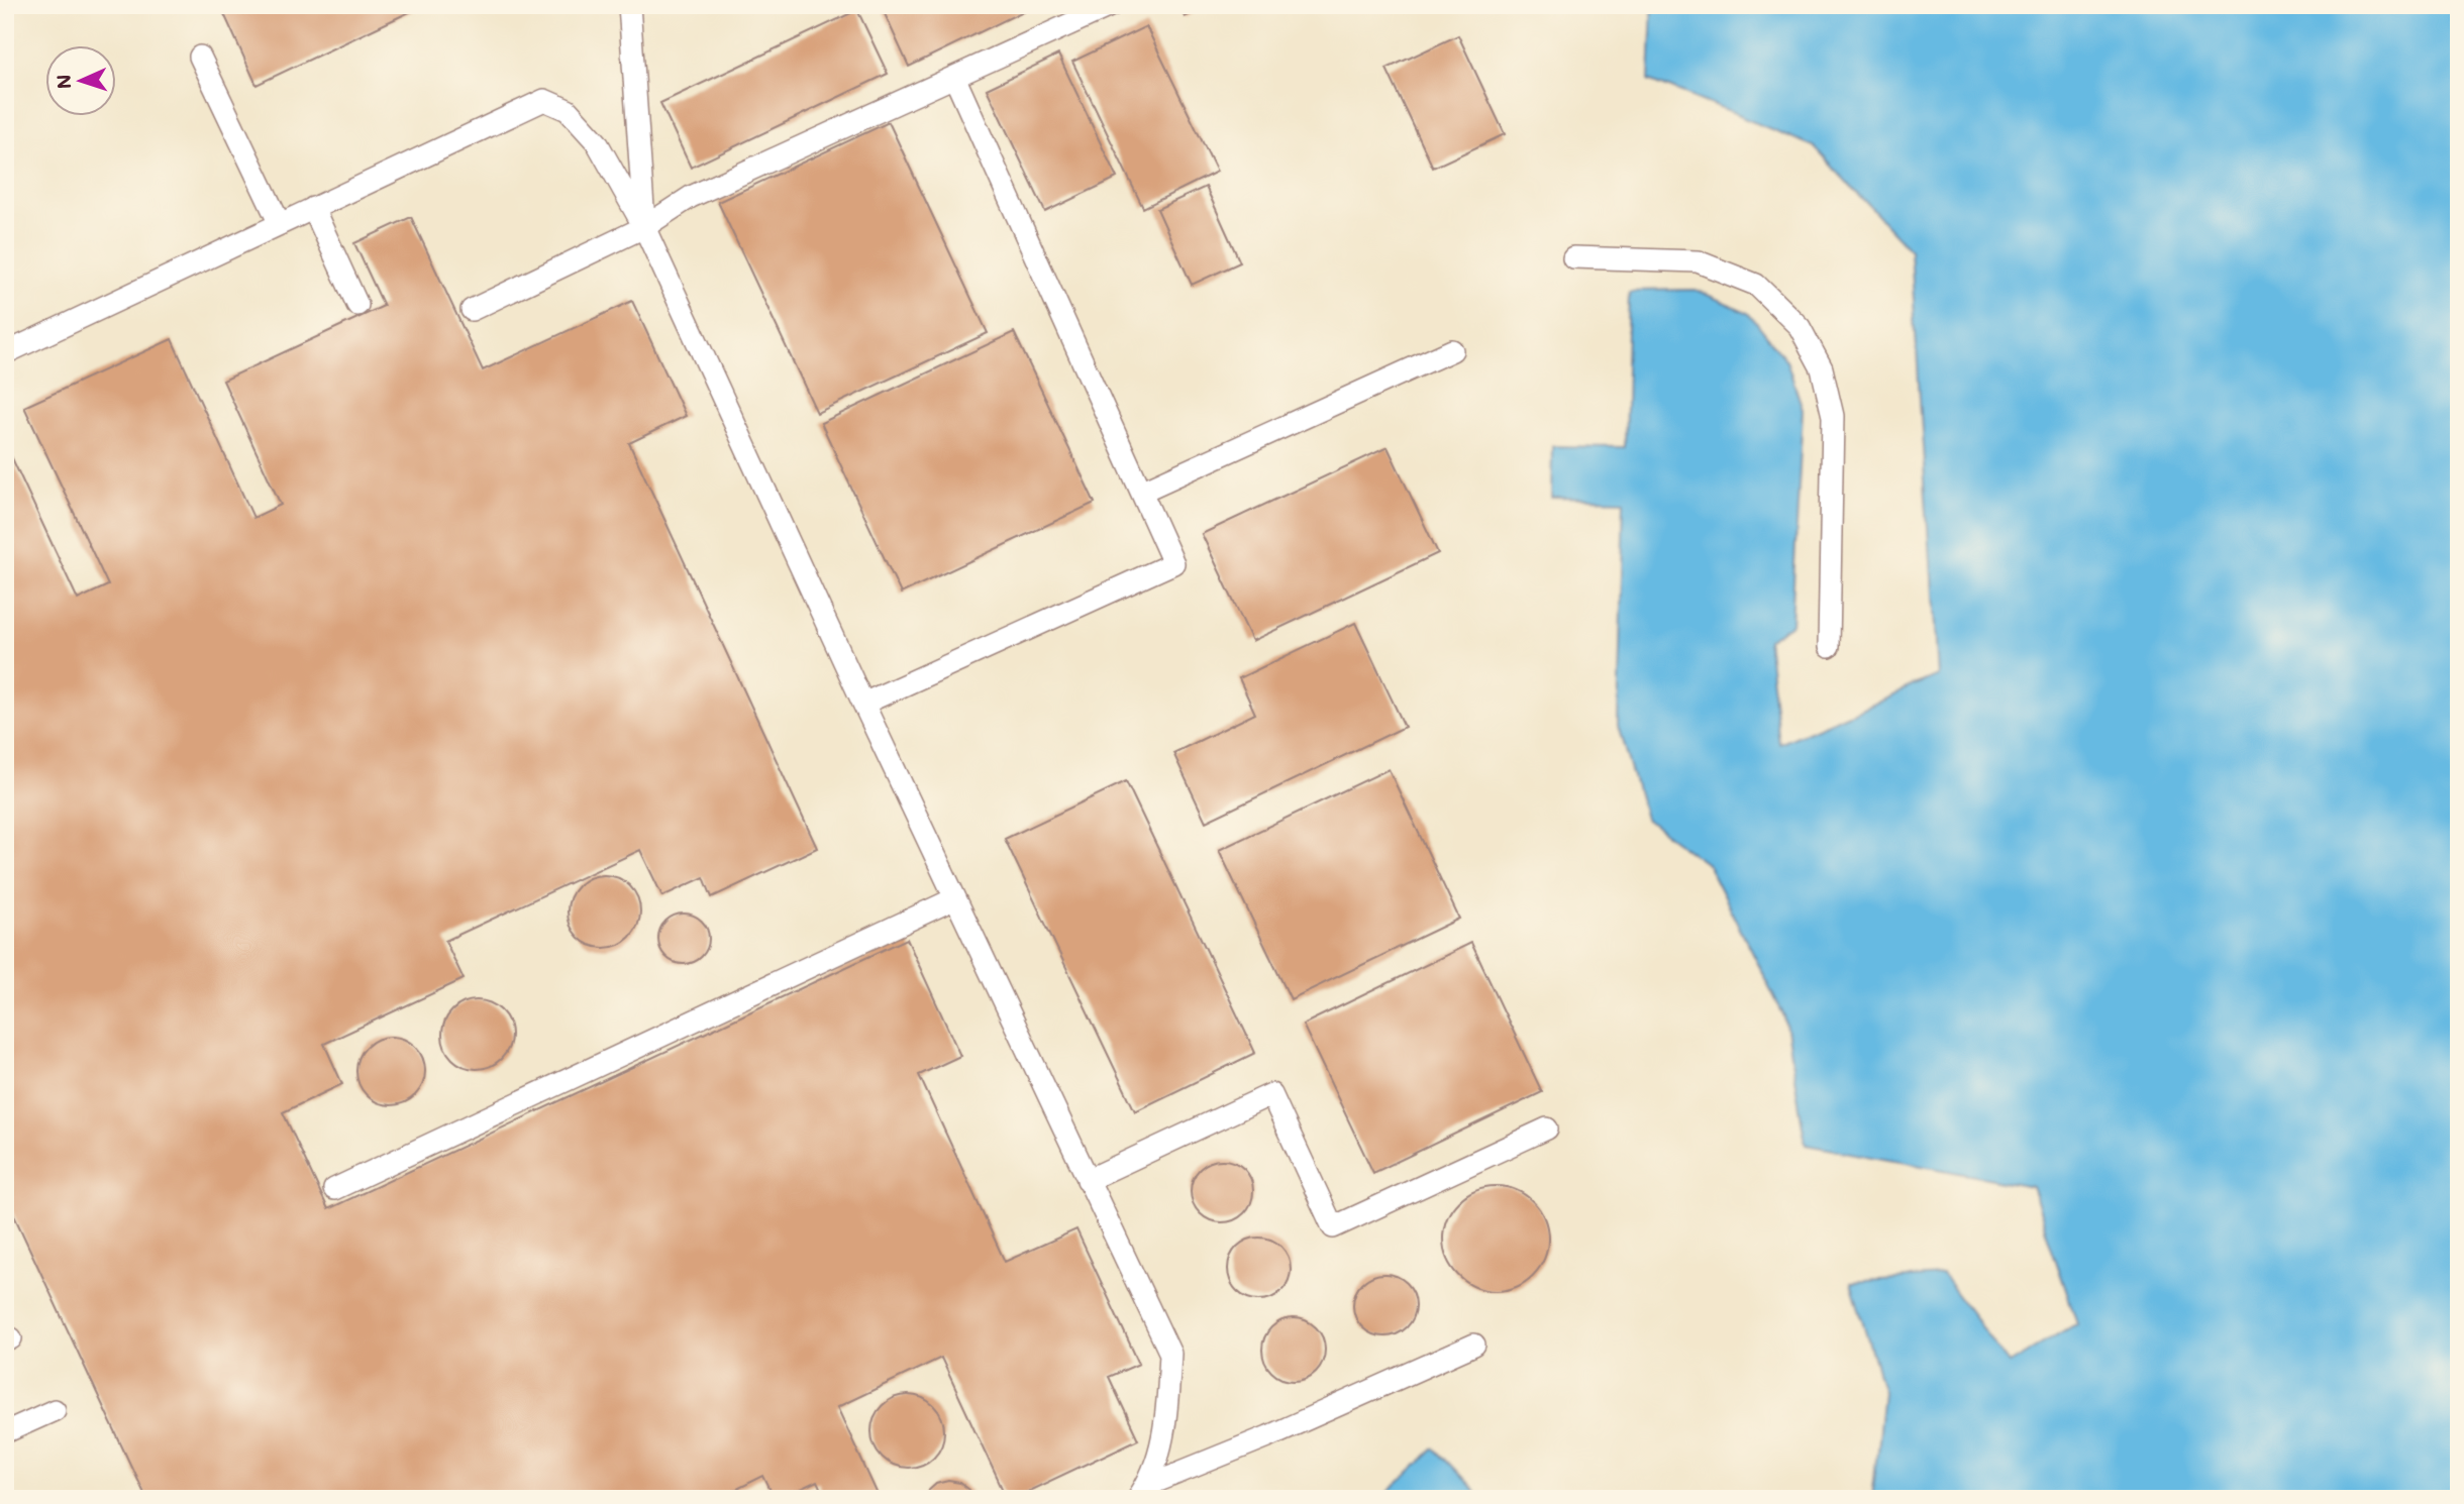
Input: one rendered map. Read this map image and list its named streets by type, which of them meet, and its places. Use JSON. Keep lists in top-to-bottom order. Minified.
{"north":"left"}
